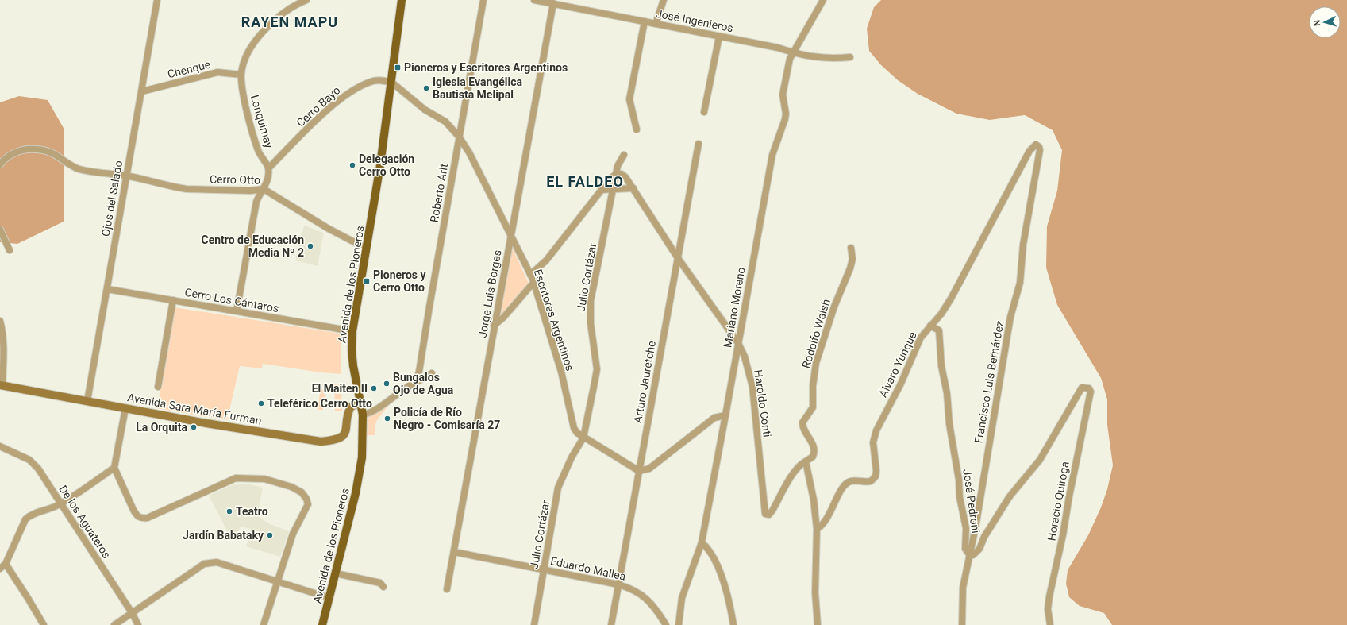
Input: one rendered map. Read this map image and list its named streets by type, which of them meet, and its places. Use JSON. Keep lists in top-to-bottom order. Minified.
{"streets":{"main road":["Avenida de los Pioneros","Avenida Sara María Furman"],"street":["José Ingenieros","Chenque","Cerro Bayo","Lonquimay","Cerro Otto","Roberto Arlt","Ojos del Salado","Julio Cortázar","Jorge Luis Borges","Cerro Los Cántaros","Mariano Moreno","Escritores Argentinos","Rodolfo Walsh","Álvaro Yunque","Arturo Jauretche","Francisco Luis Bernárdez","Haroldo Conti","José Pedroni","Horacio Quiroga","De los Aguateros","Eduardo Mallea"]},"crossings":[["José Ingenieros","Jorge Luis Borges"],["José Ingenieros","Mariano Moreno"],["Chenque","Lonquimay"],["Chenque","Ojos del Salado"],["Cerro Bayo","Lonquimay"],["Cerro Bayo","Avenida de los Pioneros"],["Cerro Bayo","Escritores Argentinos"],["Cerro Otto","Ojos del Salado"],["Cerro Otto","Avenida de los Pioneros"],["Roberto Arlt","Escritores Argentinos"],["Ojos del Salado","Cerro Los Cántaros"],["Ojos del Salado","Avenida Sara María Furman"],["Julio Cortázar","Escritores Argentinos"],["Julio Cortázar","Haroldo Conti"],["Julio Cortázar","Eduardo Mallea"],["Avenida de los Pioneros","Cerro Los Cántaros"],["Avenida de los Pioneros","Escritores Argentinos"],["Avenida de los Pioneros","Avenida Sara María Furman"],["Jorge Luis Borges","Escritores Argentinos"],["Jorge Luis Borges","Eduardo Mallea"],["Mariano Moreno","Haroldo Conti"],["Escritores Argentinos","Arturo Jauretche"],["Rodolfo Walsh","Haroldo Conti"],["Álvaro Yunque","Francisco Luis Bernárdez"],["Álvaro Yunque","José Pedroni"],["Arturo Jauretche","Haroldo Conti"],["Arturo Jauretche","Eduardo Mallea"],["Francisco Luis Bernárdez","José Pedroni"],["José Pedroni","Horacio Quiroga"]],"districts":["RAYEN MAPU","EL FALDEO"],"places":{"transit":["Pioneros y Escritores Argentinos","Pioneros y Cerro Otto"],"other":["Iglesia Evangélica Bautista Melipal","Delegación Cerro Otto","Centro de Educación Media Nº 2","Bungalos Ojo de Agua","El Maiten II","Teleférico Cerro Otto","Policía de Río Negro - Comisaría 27","La Orquita","Teatro","Jardín Babataky"]},"north":"left"}
